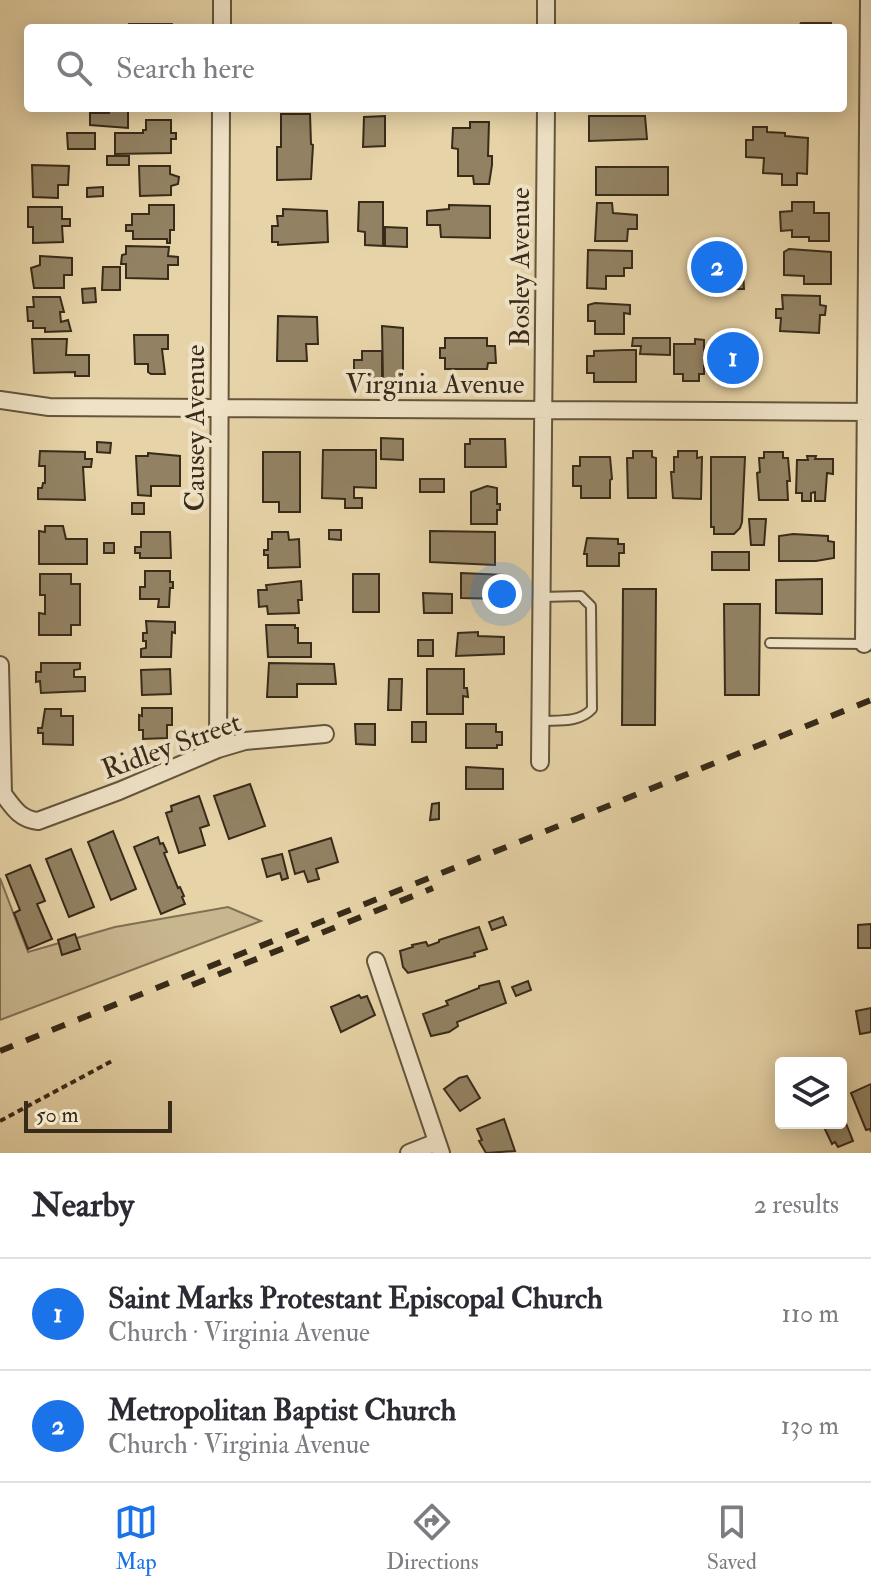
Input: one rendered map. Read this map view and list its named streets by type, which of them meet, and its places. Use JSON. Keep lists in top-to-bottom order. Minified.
{"streets":{"street":["Bosley Avenue","Virginia Avenue","Causey Avenue","Ridley Street"]},"crossings":[["Bosley Avenue","Virginia Avenue"],["Virginia Avenue","Causey Avenue"],["Causey Avenue","Ridley Street"]],"scale_bar":"50 m","page":{"search":"Search here","pins":["2","1"],"scale":"50 m","heading":["Nearby","2 results"],"list":[{"mark":"1","name":"Saint Marks Protestant Episcopal Church","note":"Church · Virginia Avenue","value":"110 m"},{"mark":"2","name":"Metropolitan Baptist Church","note":"Church · Virginia Avenue","value":"130 m"}],"nav":["Map","Directions","Saved"]}}
